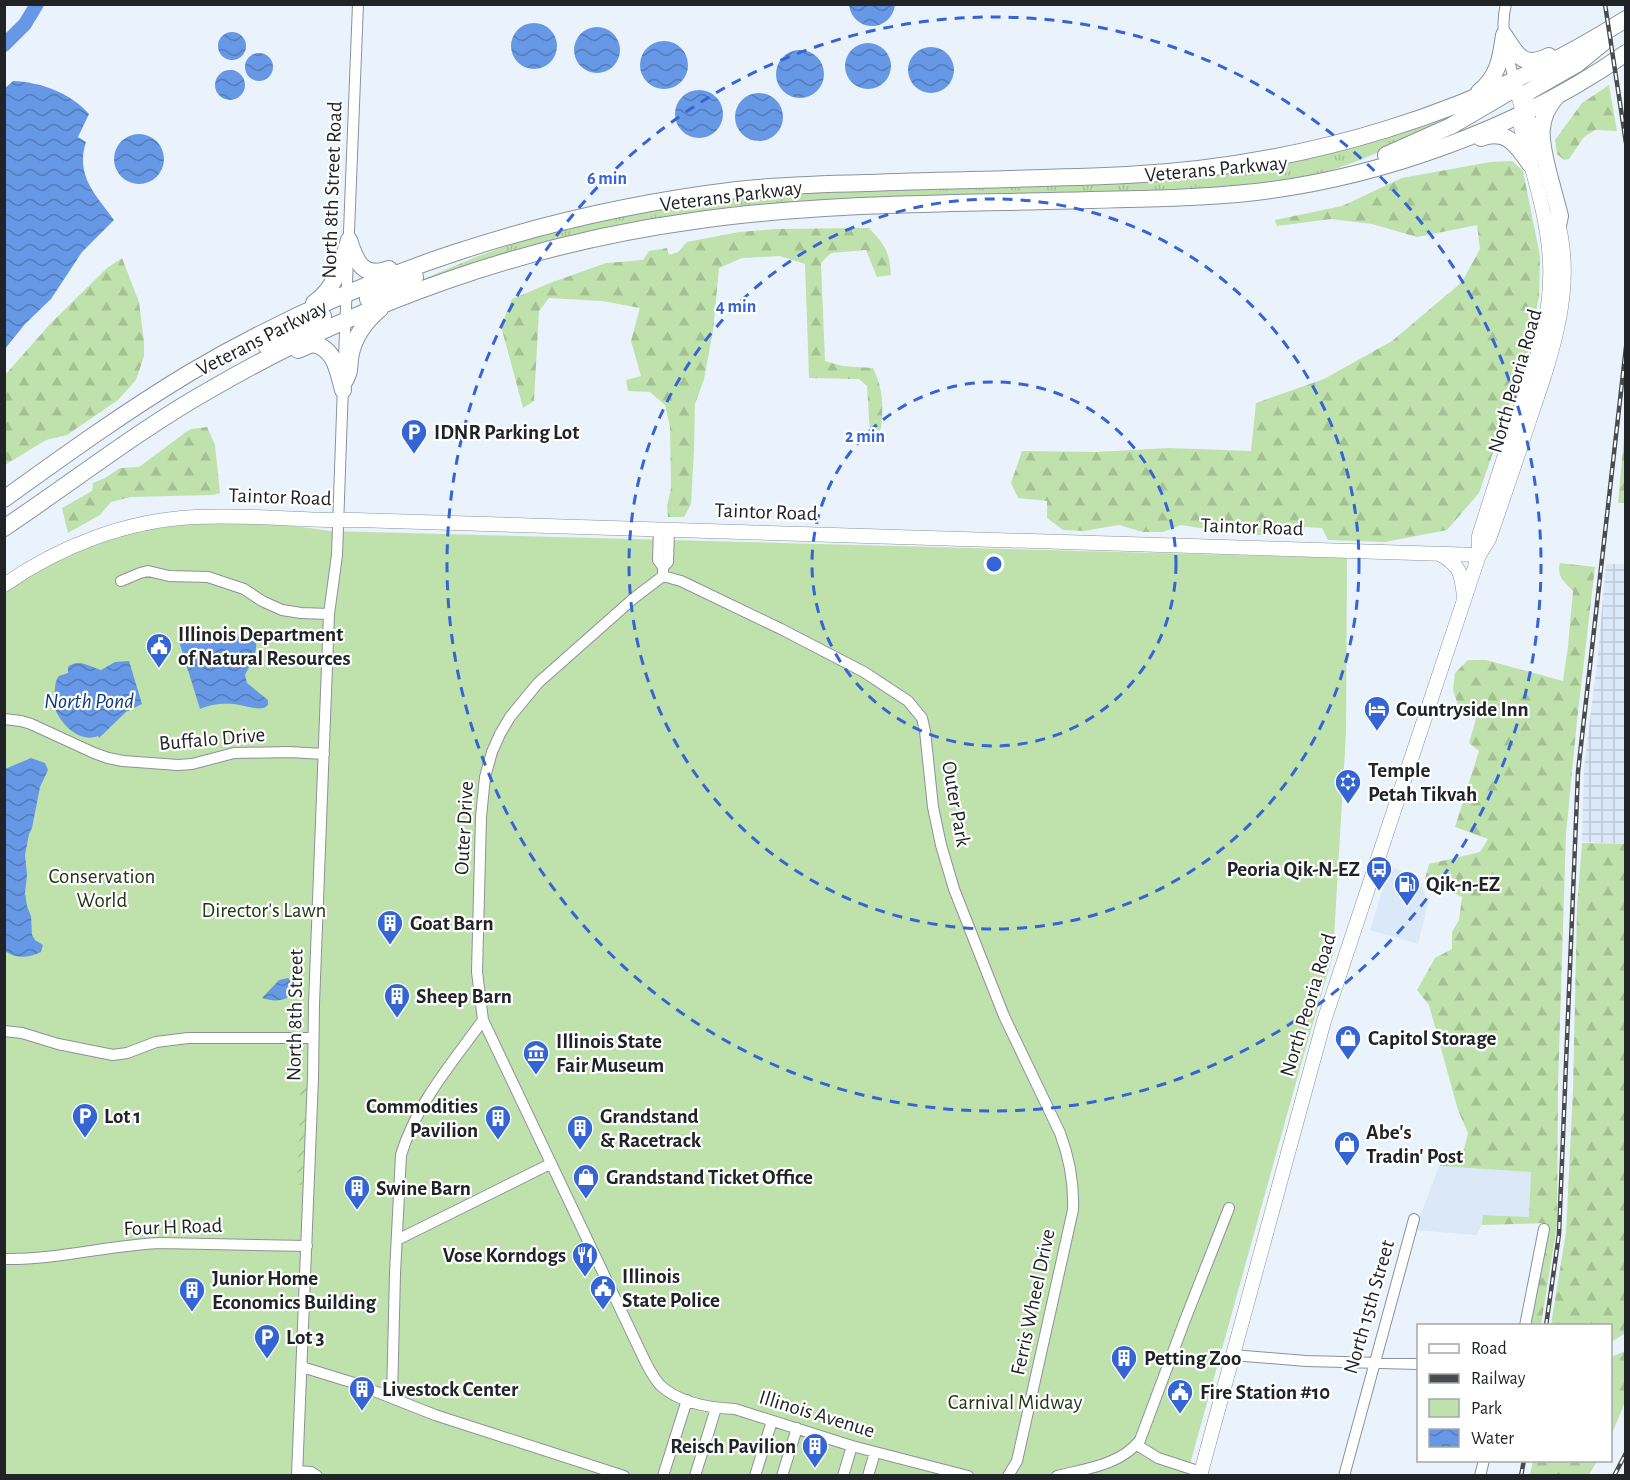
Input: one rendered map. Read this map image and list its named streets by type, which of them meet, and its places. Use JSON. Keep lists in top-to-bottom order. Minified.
{"streets":{"highway":["Veterans Parkway"],"main road":["North Peoria Road","Taintor Road"],"street":["North 8th Street Road","Buffalo Drive","Outer Park","Outer Drive","North 8th Street","Four H Road","Ferris Wheel Drive","North 15th Street","Illinois Avenue"]},"crossings":[["Veterans Parkway","North 8th Street Road"],["Veterans Parkway","North Peoria Road"],["North 8th Street Road","Taintor Road"],["North 8th Street Road","North 8th Street"],["North Peoria Road","Taintor Road"],["Taintor Road","North 8th Street"],["Buffalo Drive","North 8th Street"],["Outer Park","Outer Drive"],["Outer Park","Ferris Wheel Drive"],["Outer Drive","Illinois Avenue"],["North 8th Street","Four H Road"]],"water":["North Pond"],"parks":["Conservation World","Director's Lawn","Carnival Midway"],"places":{"parking":["IDNR Parking Lot","Lot 1","Lot 3"],"public building":["Illinois Department of Natural Resources","Illinois State Police","Fire Station #10"],"hotel":["Countryside Inn"],"synagogue":["Temple Petah Tikvah"],"bus stop":["Peoria Qik-N-EZ"],"fuel station":["Qik-n-EZ"],"building":["Goat Barn","Sheep Barn","Commodities Pavilion","Grandstand & Racetrack","Swine Barn","Junior Home Economics Building","Petting Zoo","Livestock Center","Reisch Pavilion"],"shop":["Capitol Storage","Abe's Tradin' Post","Grandstand Ticket Office"],"museum":["Illinois State Fair Museum"],"restaurant":["Vose Korndogs"]},"legend":["Road","Railway","Park","Water"],"rings":["6 min","4 min","2 min"]}
